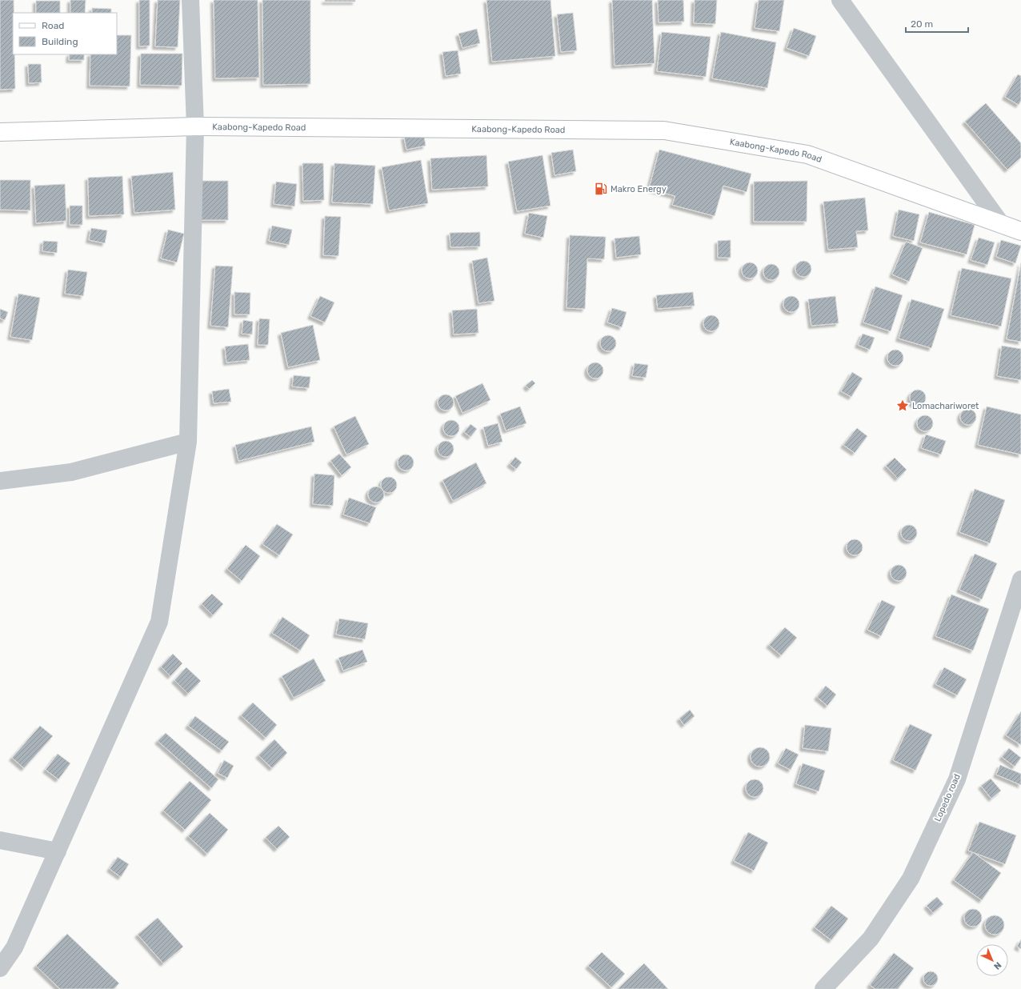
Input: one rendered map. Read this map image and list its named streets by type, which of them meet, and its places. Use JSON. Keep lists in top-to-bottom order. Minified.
{"streets":{"main road":["Kaabong-Kapedo Road"],"street":["Lopedo road"]},"places":{"fuel station":["Makro Energy"],"place":["Lomachariworet"]},"legend":["Road","Building"],"scale_bar":"20 m","north":"bottom right"}
